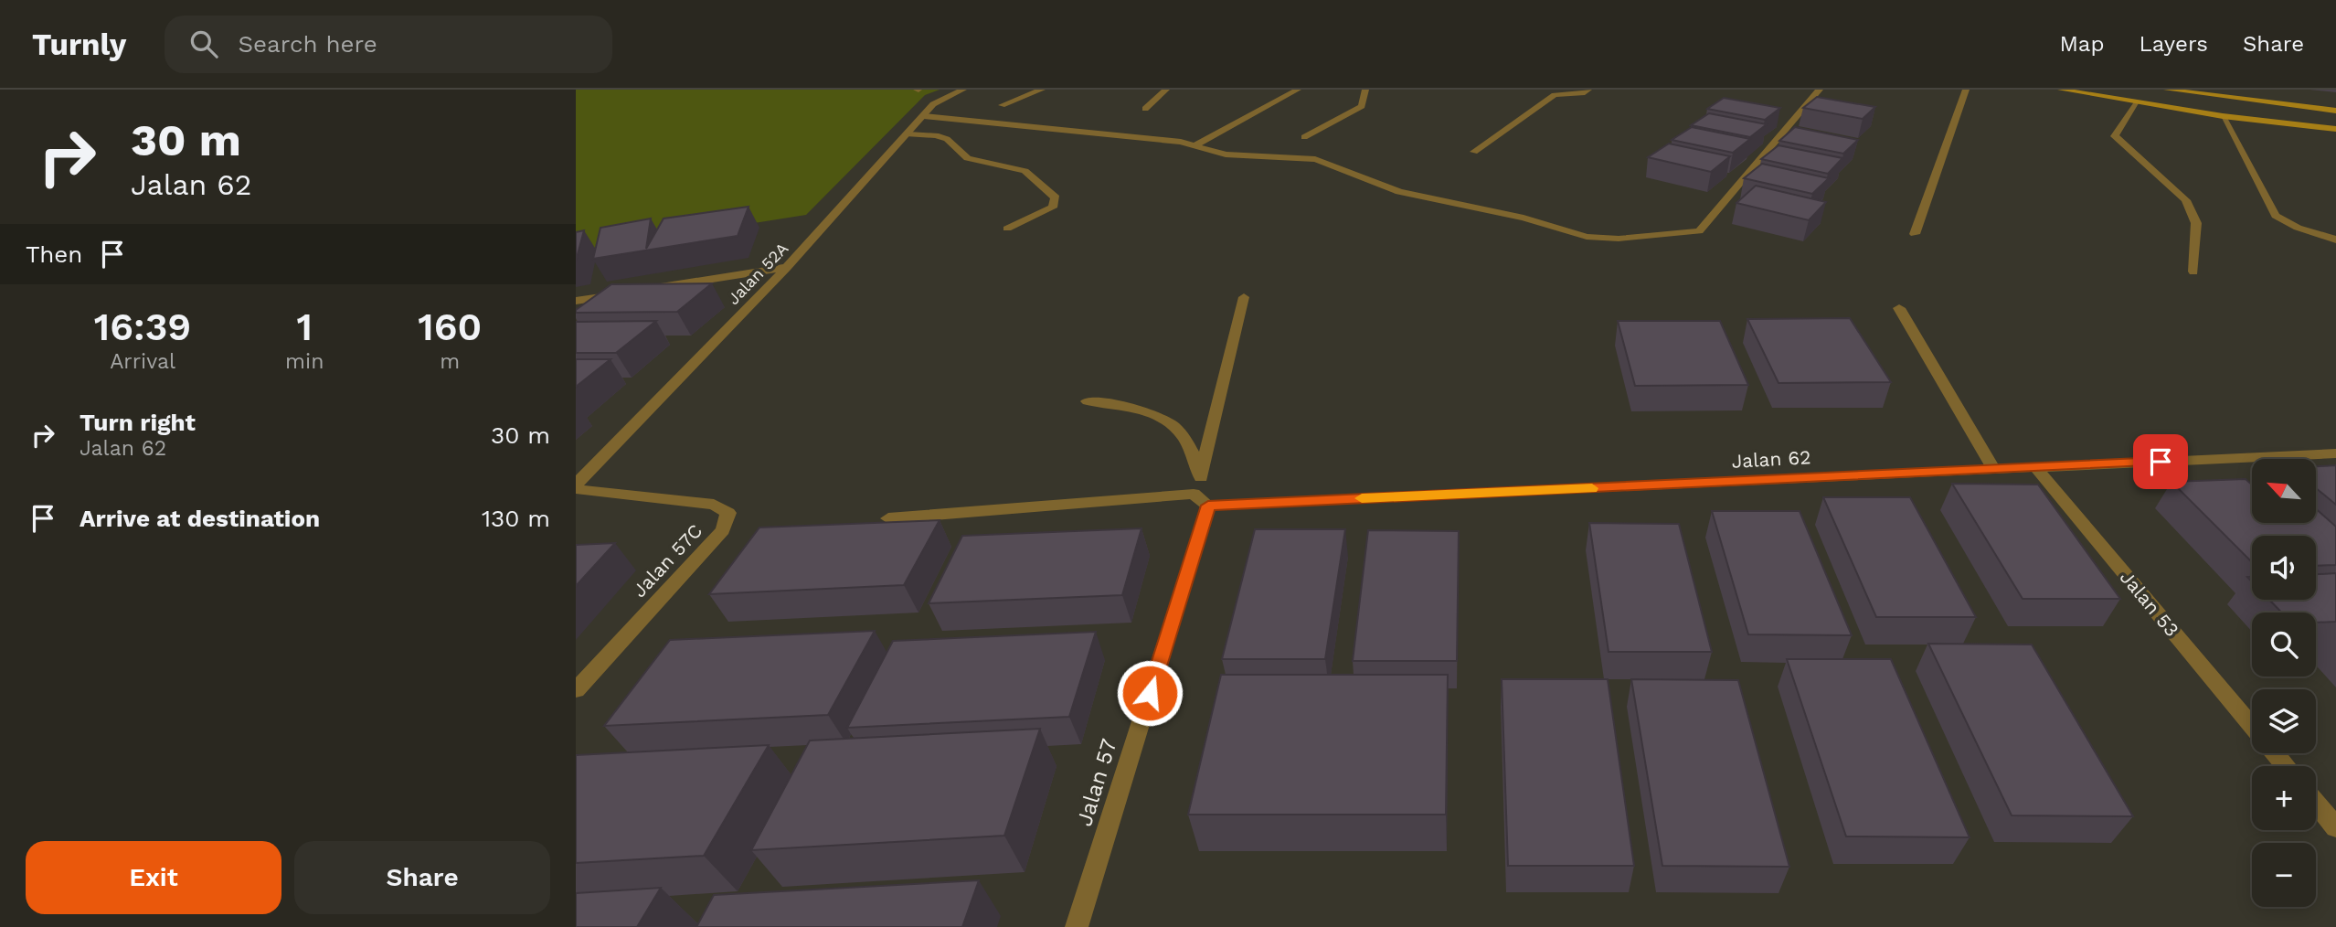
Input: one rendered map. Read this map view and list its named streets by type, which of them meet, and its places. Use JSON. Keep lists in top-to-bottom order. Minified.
{"streets":{"street":["Jalan 52A","Jalan 62","Jalan 57C","Jalan 53","Jalan 57"]},"crossings":[["Jalan 52A","Jalan 57C"],["Jalan 62","Jalan 53"],["Jalan 62","Jalan 57"]],"north":"top left","page":{"header":"Turnly","search":"Search here","nav":["Map","Layers","Share"],"turn":["30 m","Jalan 62"],"then":"Then","eta":["16:39","Arrival","1","min","160","m"],"list":[{"name":"Turn right","note":"Jalan 62","value":"30 m"},{"name":"Arrive at destination","value":"130 m"}],"map_buttons":["+","−"],"buttons":["Exit","Share"]}}
